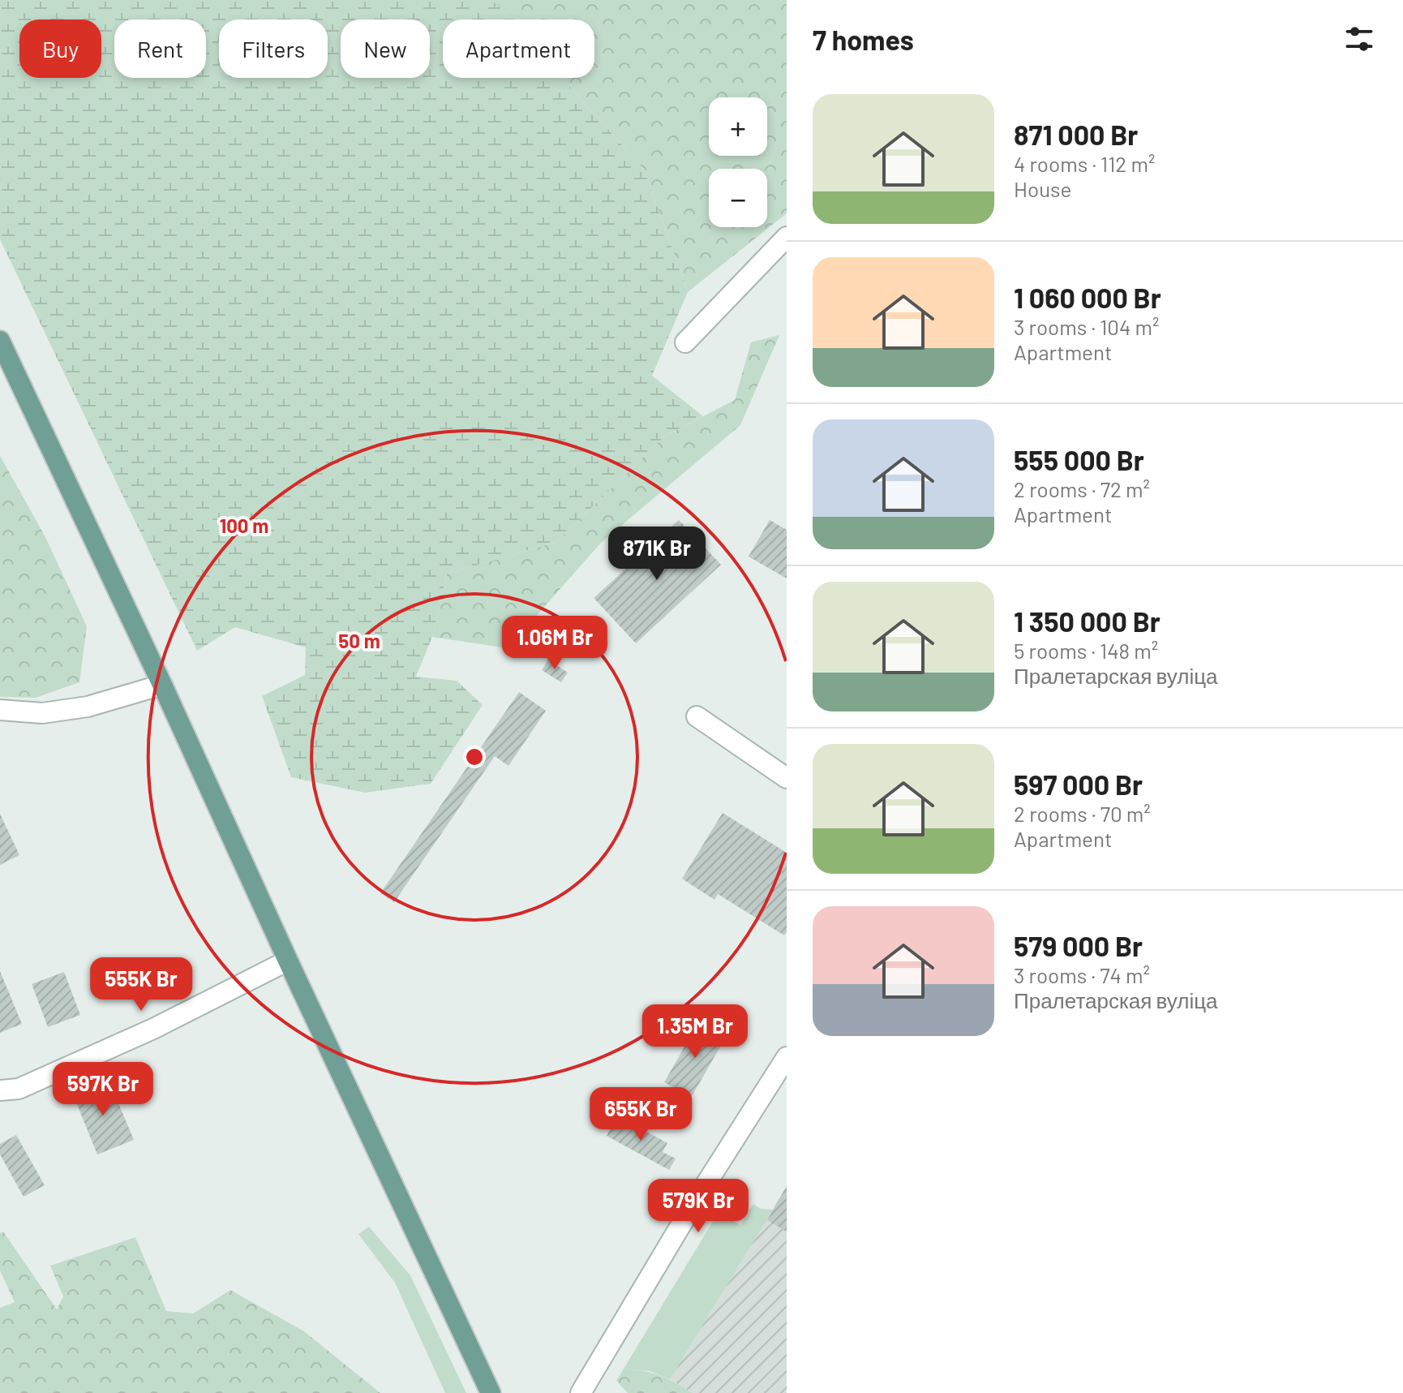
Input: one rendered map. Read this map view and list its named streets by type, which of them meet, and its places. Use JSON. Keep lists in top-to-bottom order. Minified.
{"page":{"heading":"7 homes","chip":["Buy","Rent","Filters","New","Apartment"],"list":[{"name":"871 000 Br","note":"4 rooms · 112 m² · House"},{"name":"1 060 000 Br","note":"3 rooms · 104 m² · Apartment"},{"name":"555 000 Br","note":"2 rooms · 72 m² · Apartment"},{"name":"1 350 000 Br","note":"5 rooms · 148 m² · Пралетарская вуліца"},{"name":"597 000 Br","note":"2 rooms · 70 m² · Apartment"},{"name":"579 000 Br","note":"3 rooms · 74 m² · Пралетарская вуліца"}],"map_buttons":["+","−"],"price":["871K Br","1.06M Br","555K Br","1.35M Br","597K Br","655K Br","579K Br"]},"rings":["100 m","50 m"]}
